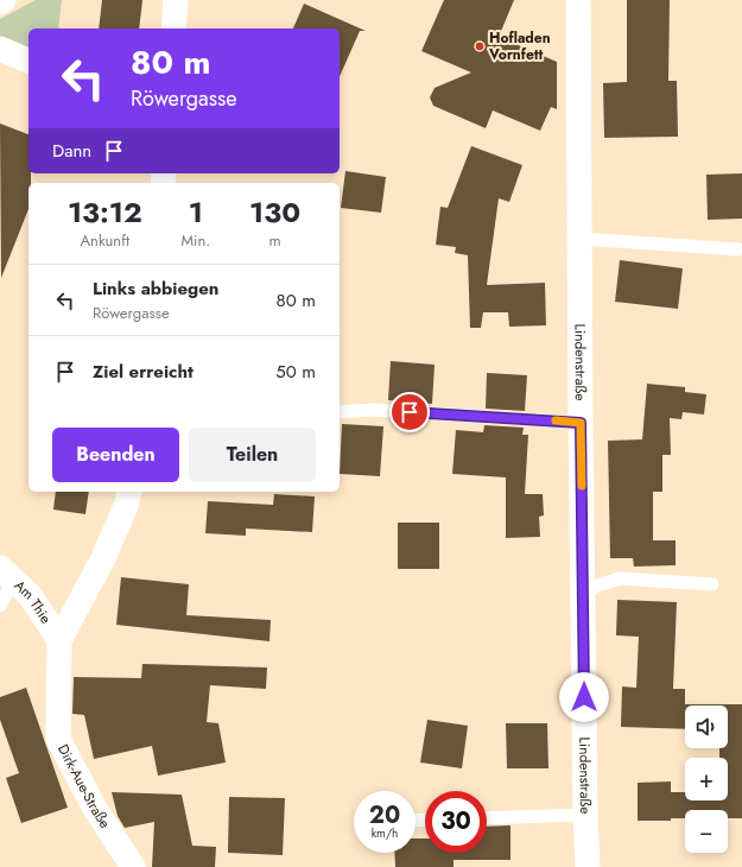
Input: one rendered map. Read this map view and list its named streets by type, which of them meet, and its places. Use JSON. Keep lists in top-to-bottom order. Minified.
{"streets":{"street":["Lindenstraße","Am Thie","Dirk-Aue-Straße"]},"crossings":[["Am Thie","Dirk-Aue-Straße"]],"places":["Hofladen Vornfett"],"page":{"turn":["80 m","Röwergasse"],"then":"Dann","eta":["13:12","Ankunft","1","Min.","130","m"],"list":[{"name":"Links abbiegen","note":"Röwergasse","value":"80 m"},{"name":"Ziel erreicht","value":"50 m"}],"buttons":["Beenden","Teilen"],"map_buttons":["+","−"],"speed":"20 km/h","limit":"30"}}
